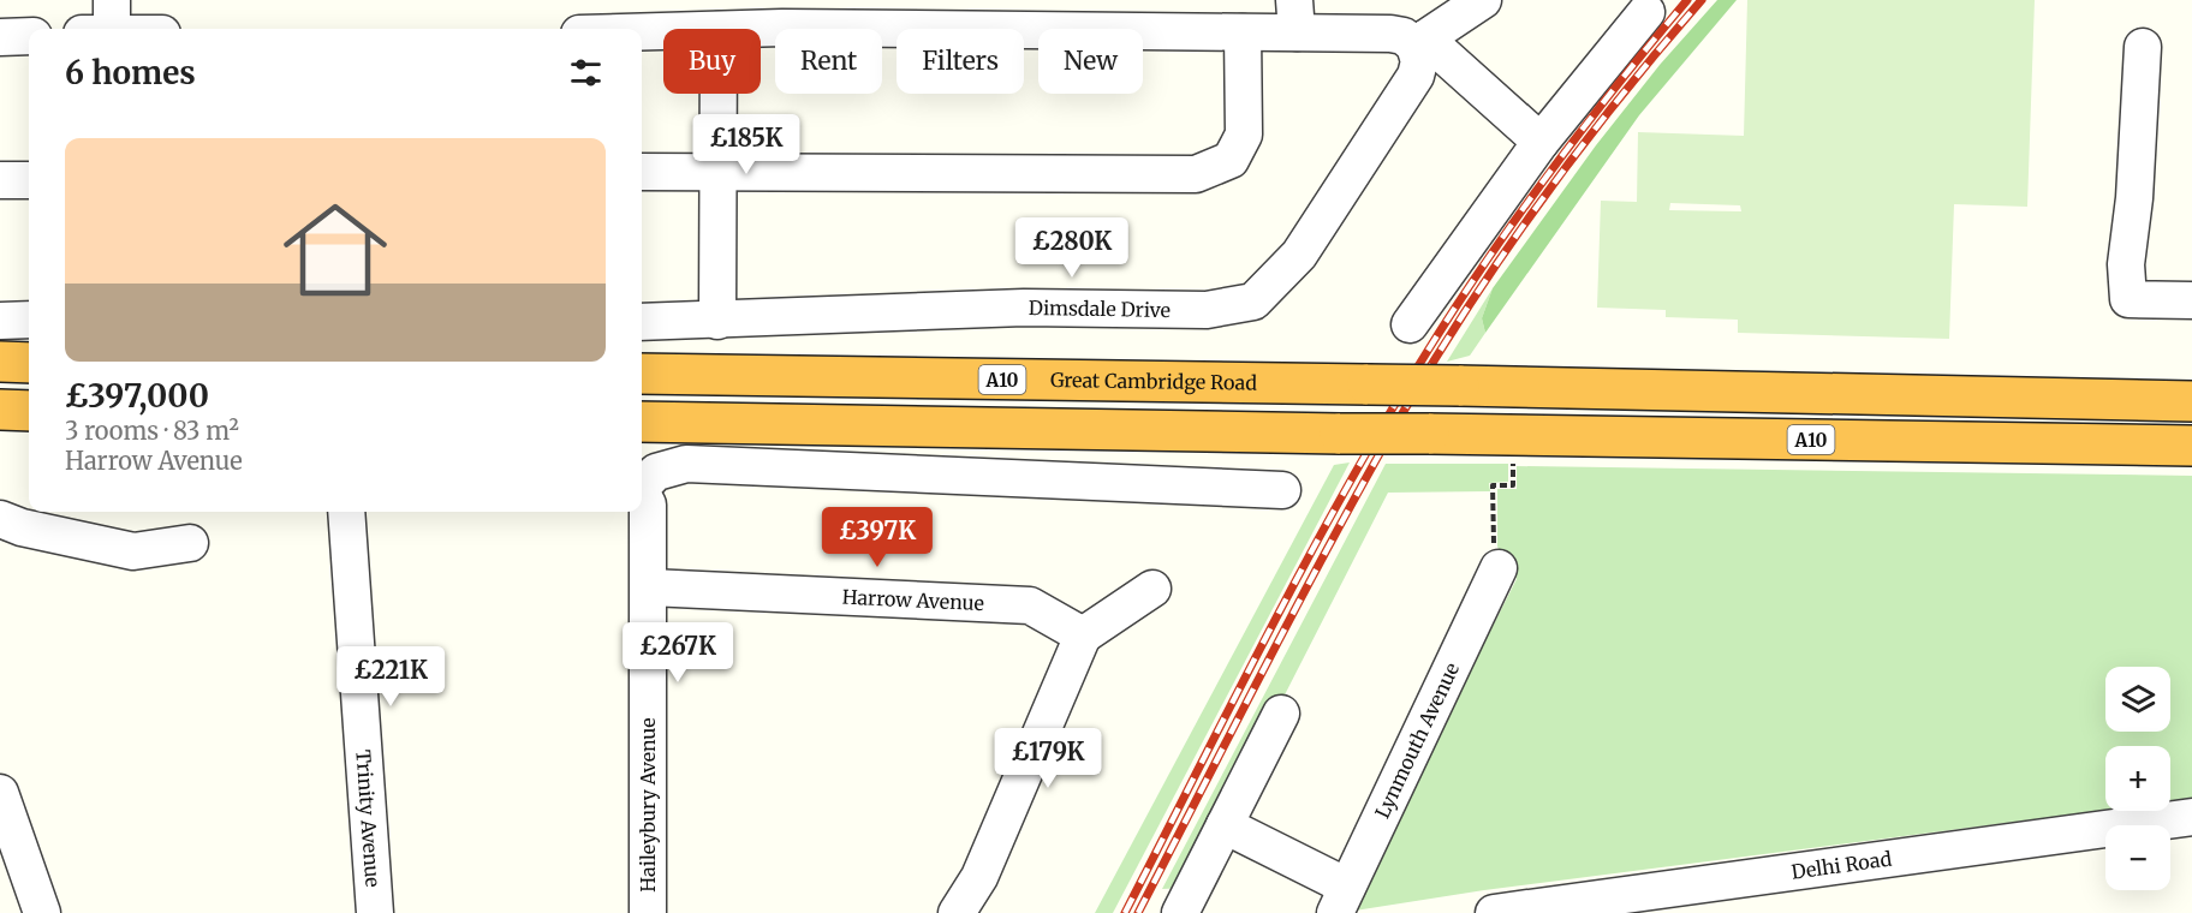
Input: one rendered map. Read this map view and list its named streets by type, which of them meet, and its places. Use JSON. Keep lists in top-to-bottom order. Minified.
{"streets":{"highway":["A10","Great Cambridge Road"],"street":["Dimsdale Drive","Harrow Avenue","Lynmouth Avenue","Haileybury Avenue","Trinity Avenue","Delhi Road"]},"crossings":[["Harrow Avenue","Haileybury Avenue"]],"page":{"chip":["Buy","Rent","Filters","New"],"heading":"6 homes","price":["£185K","£280K","£397K","£267K","£221K","£179K"],"list":[{"name":"£397,000","note":"3 rooms · 83 m² · Harrow Avenue"}],"map_buttons":["+","−"]}}
